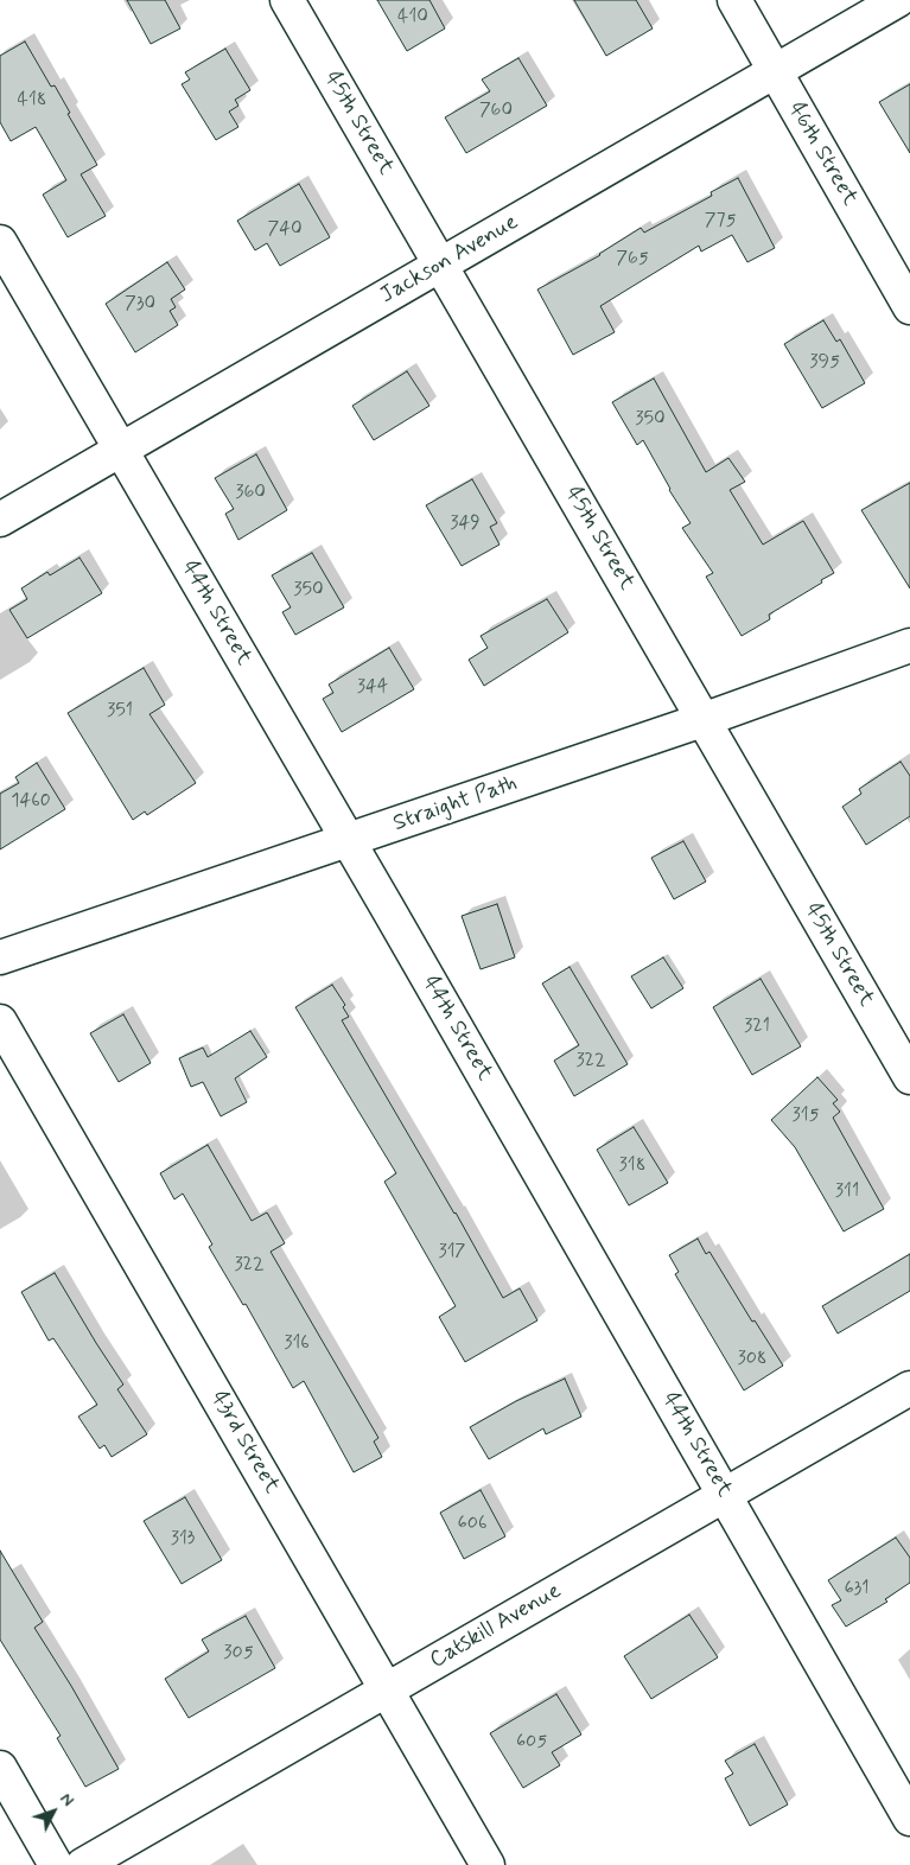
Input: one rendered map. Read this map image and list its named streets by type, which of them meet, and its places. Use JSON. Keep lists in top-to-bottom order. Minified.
{"streets":{"street":["45th Street","46th Street","Jackson Avenue","44th Street","Straight Path","43rd Street","Catskill Avenue"]},"crossings":[["45th Street","Jackson Avenue"],["45th Street","Straight Path"],["46th Street","Jackson Avenue"],["Jackson Avenue","44th Street"],["44th Street","Straight Path"],["44th Street","Catskill Avenue"],["43rd Street","Catskill Avenue"]],"house_numbers":["410","418","760","775","740","765","730","395","350","360","349","350","344","351","1460","321","322","315","318","311","317","322","316","308","606","313","631","305","605"],"north":"top right"}
